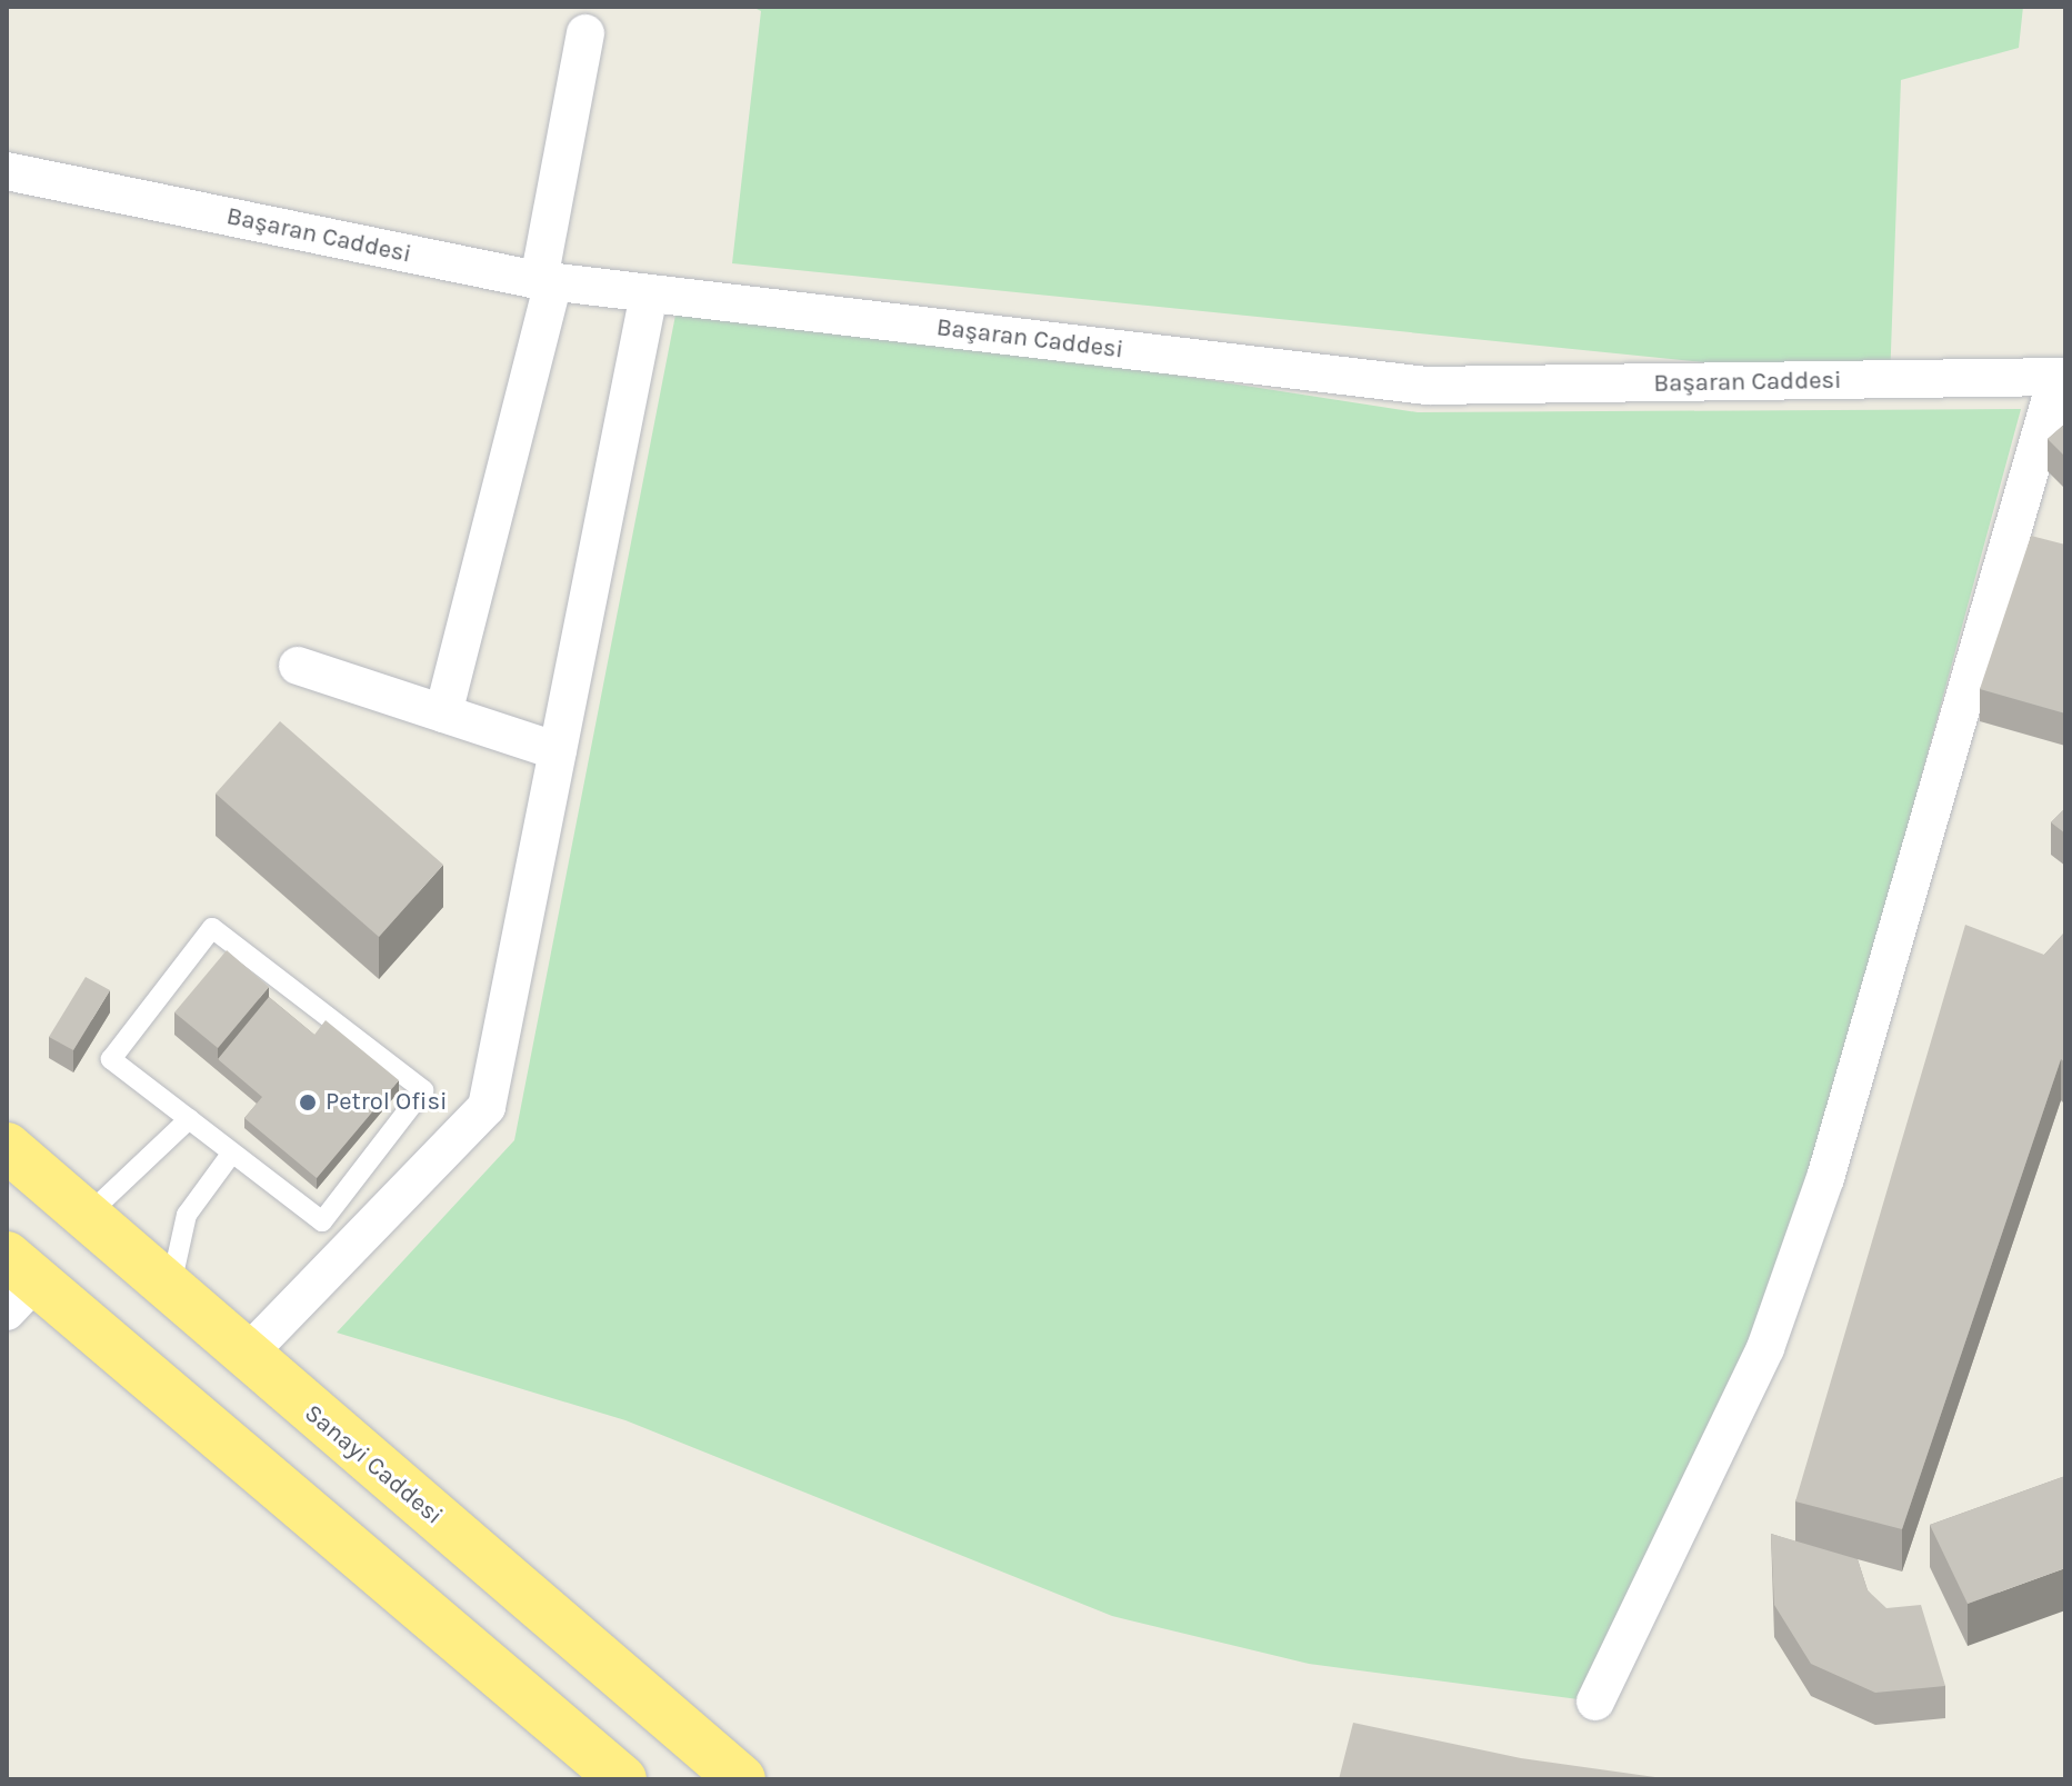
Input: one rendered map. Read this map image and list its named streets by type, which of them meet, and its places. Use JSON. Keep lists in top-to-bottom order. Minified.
{"streets":{"highway":["Sanayi Caddesi"],"street":["Başaran Caddesi"]},"places":["Petrol Ofisi"]}
